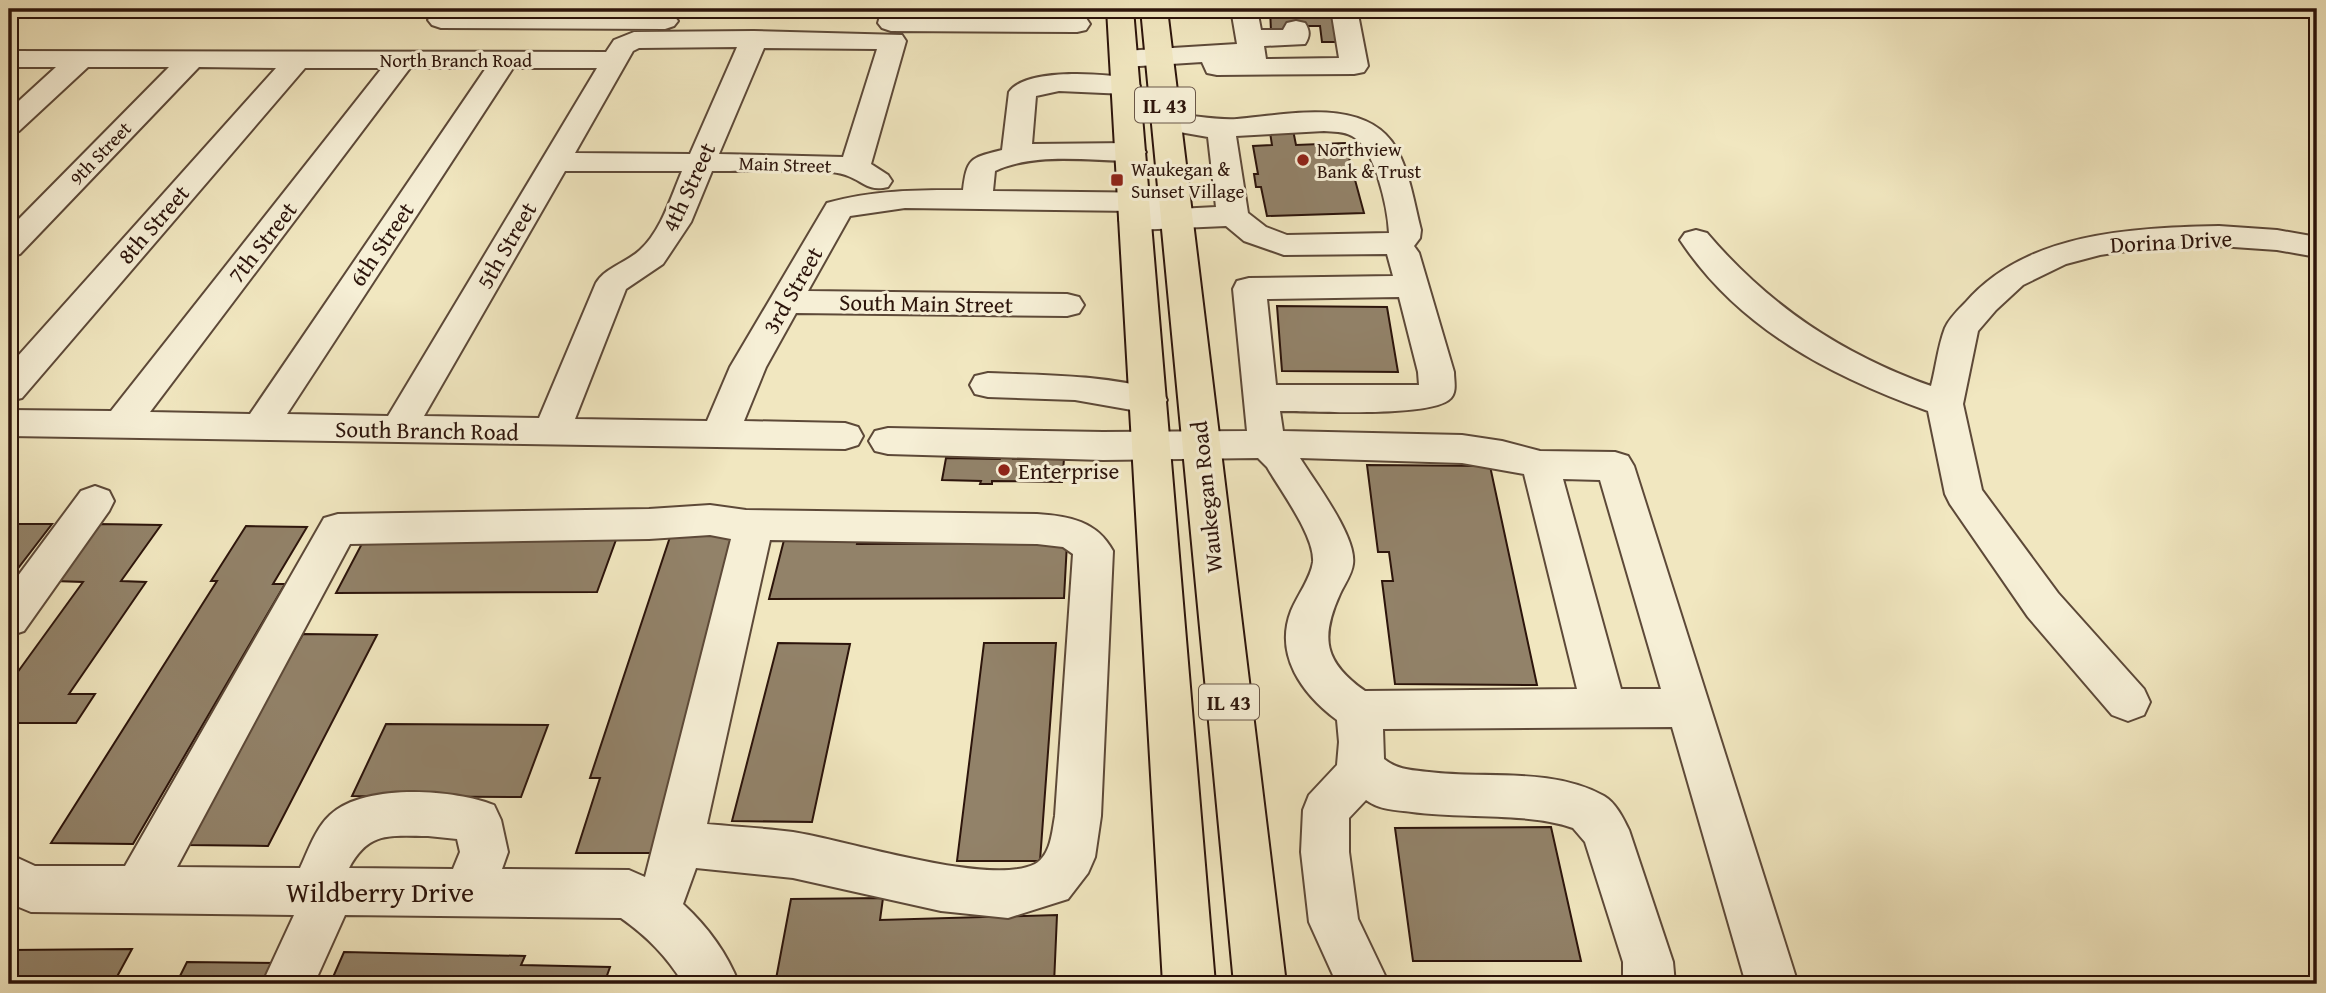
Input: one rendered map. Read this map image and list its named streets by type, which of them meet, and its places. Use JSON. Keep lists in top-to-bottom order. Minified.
{"streets":{"main road":["IL 43","Waukegan Road"],"street":["North Branch Road","9th Street","Main Street","4th Street","8th Street","Dorina Drive","7th Street","6th Street","5th Street","3rd Street","South Main Street","South Branch Road","Wildberry Drive"]},"crossings":[["North Branch Road","9th Street"],["North Branch Road","8th Street"],["North Branch Road","7th Street"],["North Branch Road","6th Street"],["North Branch Road","5th Street"],["Main Street","4th Street"],["Main Street","5th Street"],["Main Street","3rd Street"],["4th Street","South Branch Road"],["7th Street","South Branch Road"],["6th Street","South Branch Road"],["5th Street","South Branch Road"],["3rd Street","South Main Street"],["3rd Street","South Branch Road"]],"places":{"other":["Northview Bank & Trust","Enterprise"],"transit":["Waukegan & Sunset Village"]}}
